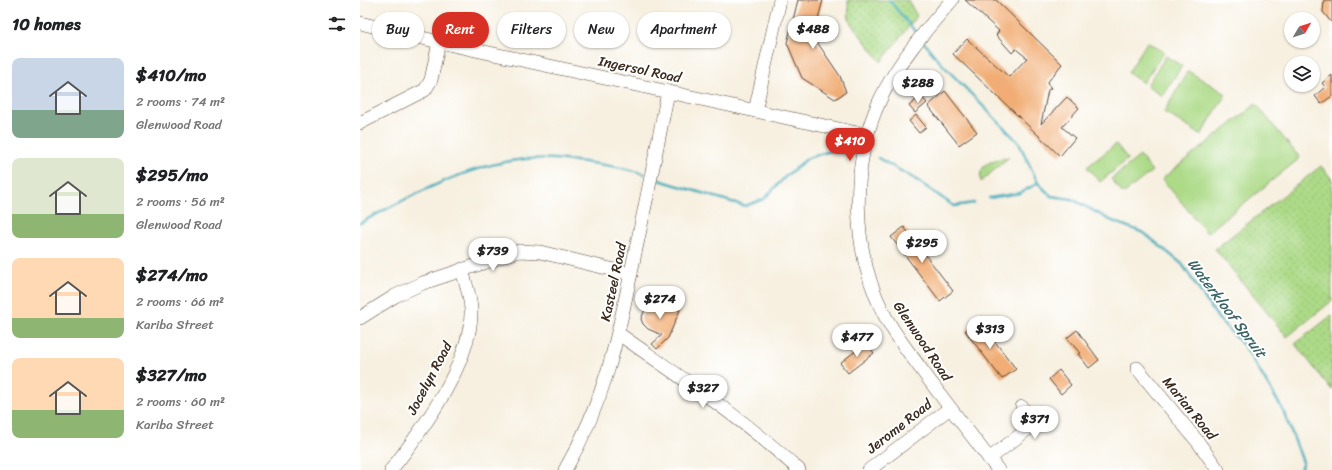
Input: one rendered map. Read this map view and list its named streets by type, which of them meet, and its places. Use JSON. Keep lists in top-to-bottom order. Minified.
{"streets":{"street":["Ingersol Road","Kasteel Road","Glenwood Road","Jocelyn Road","Marian Road","Jerome Road"]},"crossings":[["Ingersol Road","Kasteel Road"],["Ingersol Road","Glenwood Road"],["Glenwood Road","Jerome Road"]],"water":["Waterkloof Spruit"],"north":"top right","page":{"heading":"10 homes","chip":["Buy","Rent","Filters","New","Apartment"],"price":["$488","$288","$410","$295","$739","$274","$313","$477","$327","$371"],"list":[{"name":"$410/mo","note":"2 rooms · 74 m² · Glenwood Road"},{"name":"$295/mo","note":"2 rooms · 56 m² · Glenwood Road"},{"name":"$274/mo","note":"2 rooms · 66 m² · Kariba Street"},{"name":"$327/mo","note":"2 rooms · 60 m² · Kariba Street"}]}}
